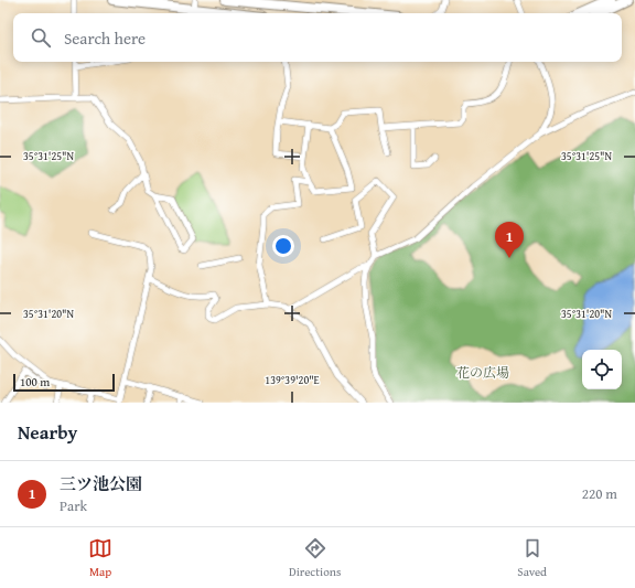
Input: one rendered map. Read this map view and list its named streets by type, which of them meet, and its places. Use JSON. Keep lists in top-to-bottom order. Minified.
{"parks":["花の広場"],"scale_bar":"100 m","page":{"search":"Search here","pins":"1","scale":"100 m","heading":"Nearby","list":[{"mark":"1","name":"三ツ池公園","note":"Park","value":"220 m"}],"nav":["Map","Directions","Saved"]},"coordinates":["35°31'25\"N","35°31'20\"N","139°39'20\"E"]}
